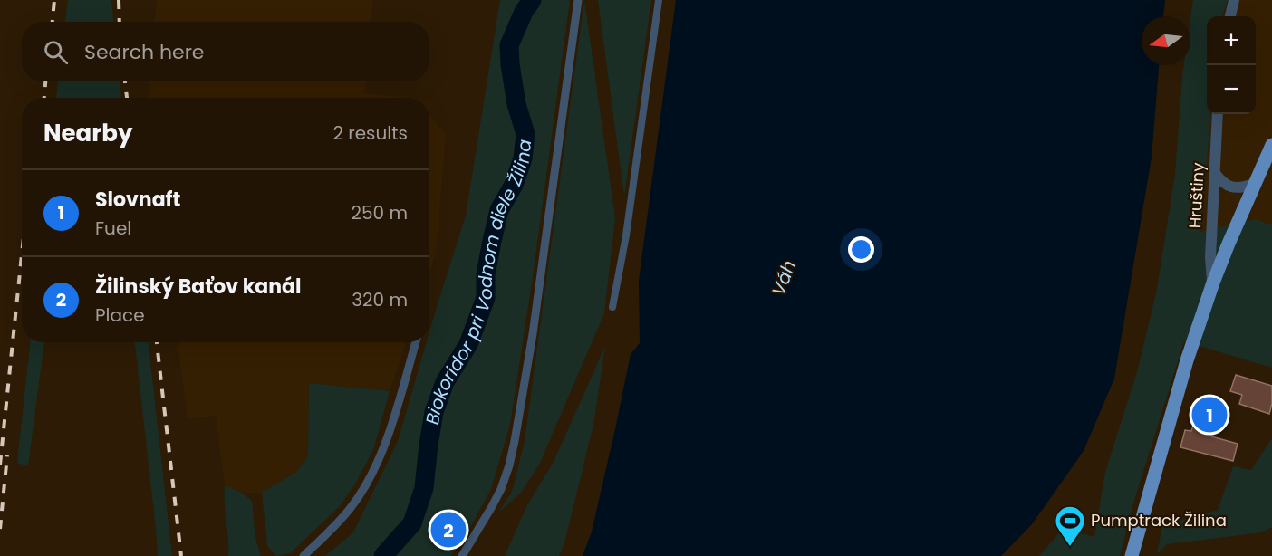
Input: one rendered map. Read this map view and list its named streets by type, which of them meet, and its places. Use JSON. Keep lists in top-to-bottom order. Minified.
{"streets":{"street":["Hruštiny"]},"water":["Váh","Biokoridor pri Vodnom diele Žilina"],"places":{"sports":["Pumptrack Žilina"]},"north":"left","page":{"map_buttons":["+","−"],"search":"Search here","heading":["Nearby","2 results"],"list":[{"mark":"1","name":"Slovnaft","note":"Fuel","value":"250 m"},{"mark":"2","name":"Žilinský Baťov kanál","note":"Place","value":"320 m"}],"pins":["1","2"]}}
